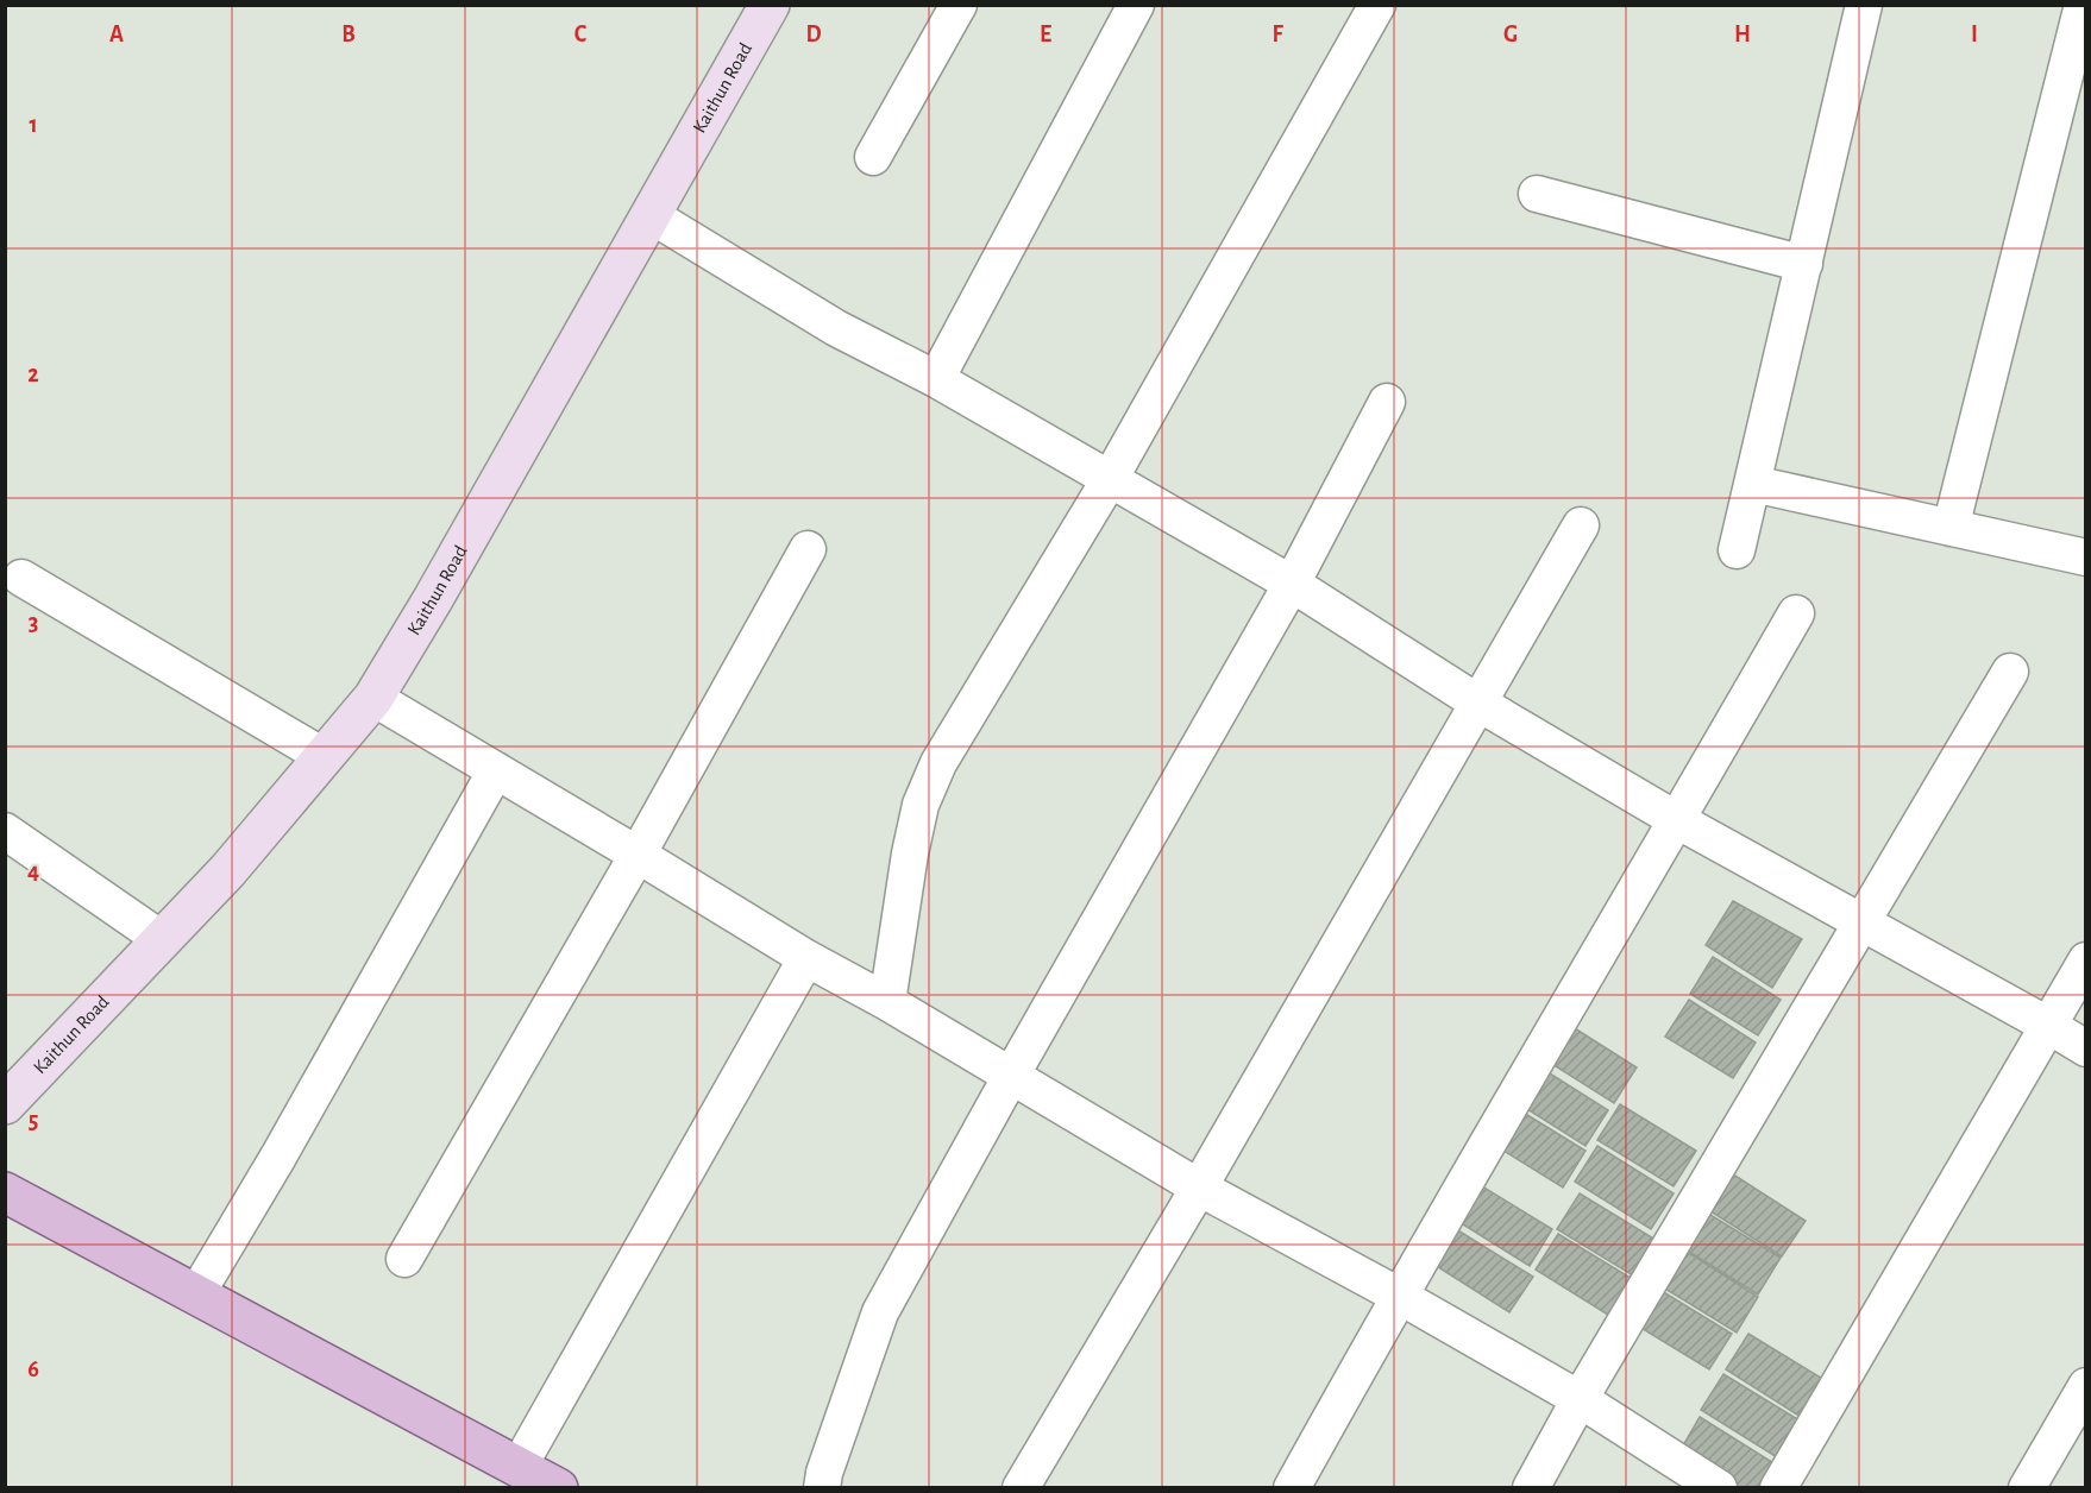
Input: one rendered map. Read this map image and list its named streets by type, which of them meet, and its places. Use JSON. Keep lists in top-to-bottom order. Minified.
{"streets":{"street":["Kaithun Road"]},"grid":{"columns":["A","B","C","D","E","F","G","H","I"],"rows":["1","2","3","4","5","6"]}}
